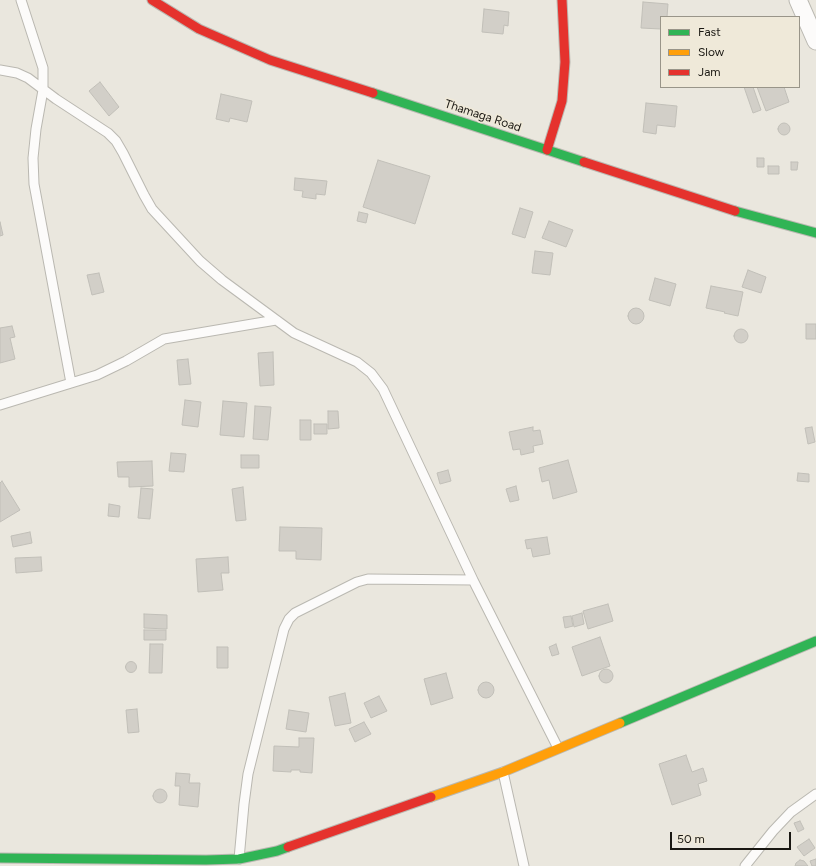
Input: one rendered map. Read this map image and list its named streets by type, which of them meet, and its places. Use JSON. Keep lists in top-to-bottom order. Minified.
{"streets":{"street":["Thamaga Road"]},"legend":["Fast","Slow","Jam"],"scale_bar":"50 m"}
